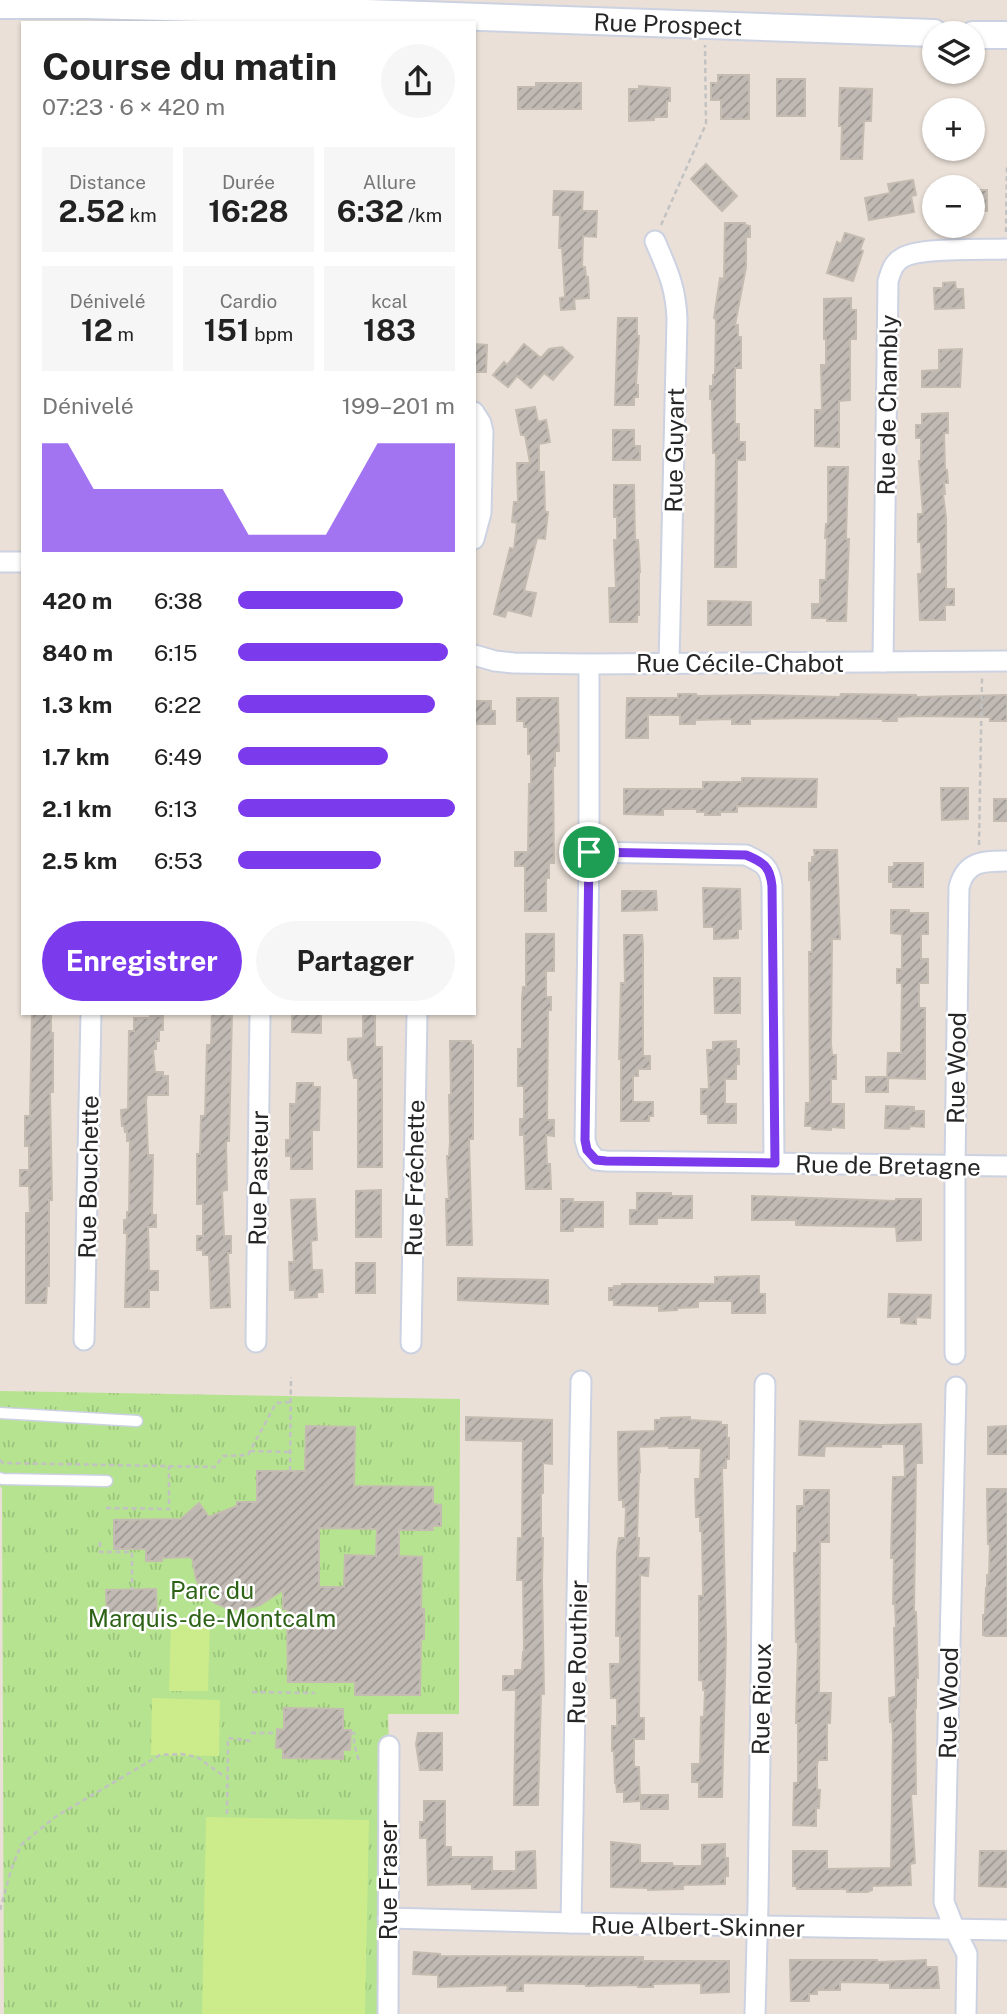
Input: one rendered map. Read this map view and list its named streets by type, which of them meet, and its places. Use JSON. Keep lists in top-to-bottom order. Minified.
{"streets":{"street":["Rue Prospect","Rue de Chambly","Rue Guyart","Rue Cécile-Chabot","Rue Wood","Rue de Bretagne","Rue Bouchette","Rue Pasteur","Rue Fréchette","Rue Routhier","Rue Rioux","Rue Fraser","Rue Albert-Skinner"]},"crossings":[["Rue de Chambly","Rue Cécile-Chabot"],["Rue Guyart","Rue Cécile-Chabot"],["Rue Cécile-Chabot","Rue de Bretagne"],["Rue Wood","Rue de Bretagne"],["Rue Wood","Rue Albert-Skinner"],["Rue Routhier","Rue Albert-Skinner"],["Rue Rioux","Rue Albert-Skinner"],["Rue Fraser","Rue Albert-Skinner"]],"parks":["Parc du Marquis-de-Montcalm"],"page":{"map_buttons":["+","−"],"heading":["Course du matin","07:23 · 6 × 420 m"],"stats":[["Distance","2.52 km"],["Durée","16:28"],["Allure","6:32 /km"],["Dénivelé","12 m"],["Cardio","151 bpm"],["kcal","183"]],"chart":["Dénivelé","199–201 m"],"list":[{"name":"420 m","note":"6:38"},{"name":"840 m","note":"6:15"},{"name":"1.3 km","note":"6:22"},{"name":"1.7 km","note":"6:49"},{"name":"2.1 km","note":"6:13"},{"name":"2.5 km","note":"6:53"}],"buttons":["Enregistrer","Partager"]}}
